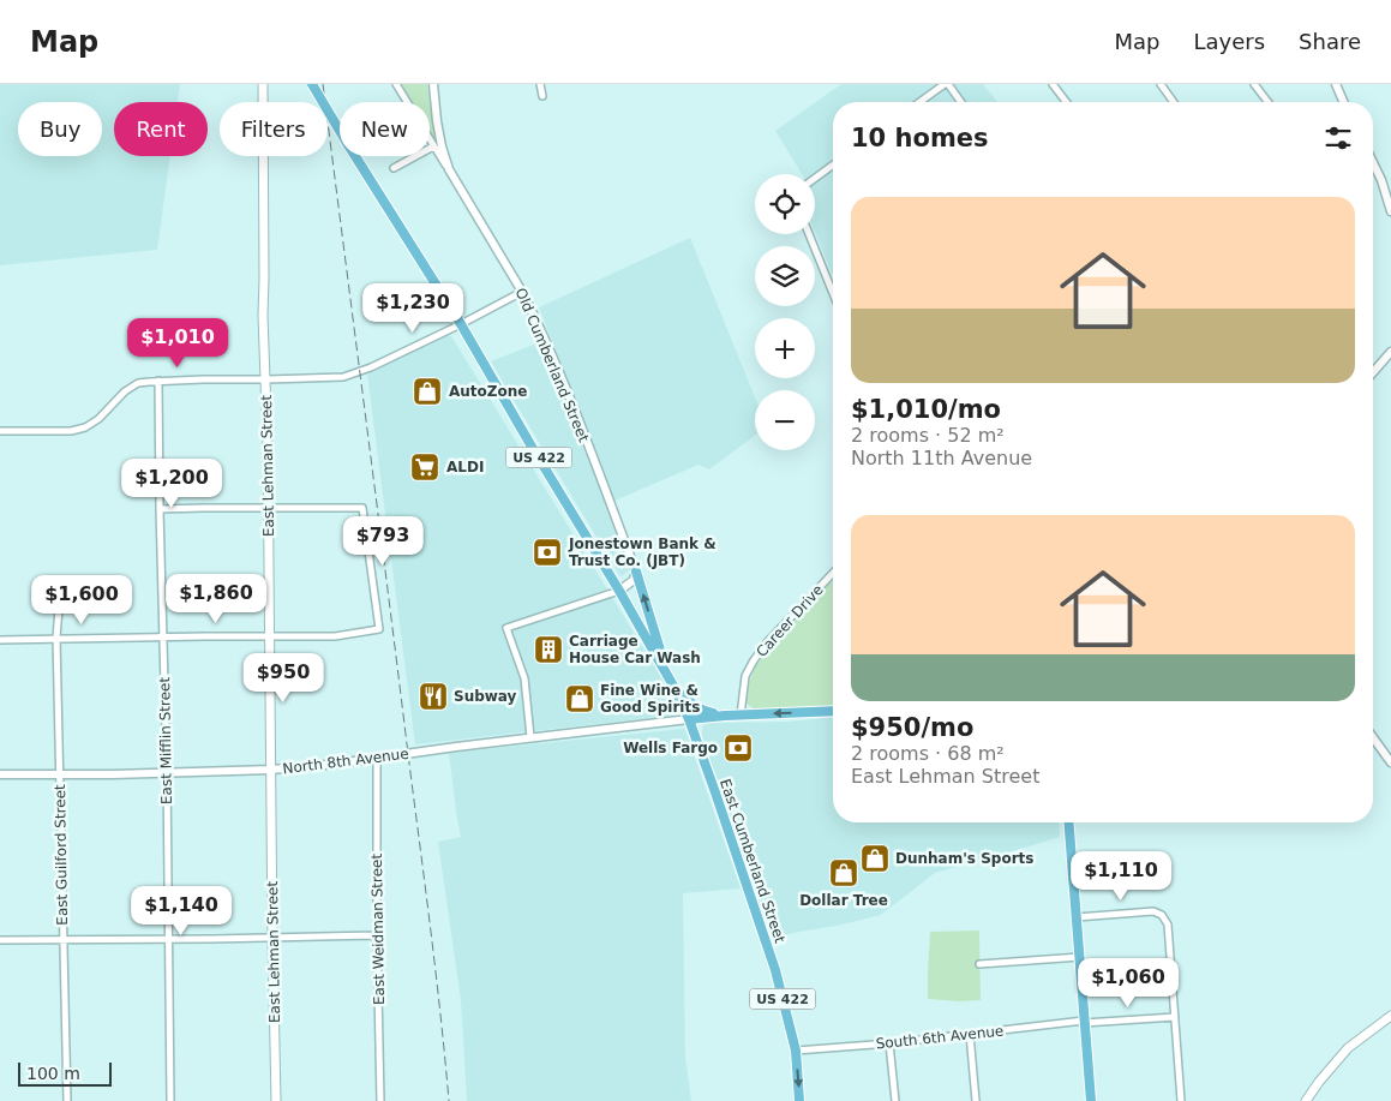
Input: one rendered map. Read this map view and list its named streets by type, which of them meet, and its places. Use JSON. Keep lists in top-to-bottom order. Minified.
{"streets":{"highway":["US 422","East Cumberland Street"],"main road":["East Lehman Street"],"street":["Old Cumberland Street","Career Drive","East Mifflin Street","North 8th Avenue","East Guilford Street","East Weidman Street","South 6th Avenue"]},"crossings":[["US 422","Career Drive"],["US 422","East Cumberland Street"],["East Lehman Street","North 8th Avenue"],["East Mifflin Street","North 8th Avenue"],["North 8th Avenue","East Guilford Street"],["North 8th Avenue","East Cumberland Street"],["North 8th Avenue","East Weidman Street"],["East Cumberland Street","South 6th Avenue"]],"places":{"shop":["AutoZone","Fine Wine & Good Spirits","Dunham's Sports","Dollar Tree"],"supermarket":["ALDI"],"bank":["Jonestown Bank & Trust Co. (JBT)","Wells Fargo"],"building":["Carriage House Car Wash"],"restaurant":["Subway"]},"scale_bar":"100 m","page":{"header":"Map","nav":["Map","Layers","Share"],"chip":["Buy","Rent","Filters","New"],"heading":"10 homes","map_buttons":["+","−"],"list":[{"name":"$1,010/mo","note":"2 rooms · 52 m² · North 11th Avenue"},{"name":"$950/mo","note":"2 rooms · 68 m² · East Lehman Street"}],"price":["$1,230","$1,010","$1,200","$793","$1,860","$1,600","$950","$1,110","$1,140","$1,060"],"scale":"100 m"}}
